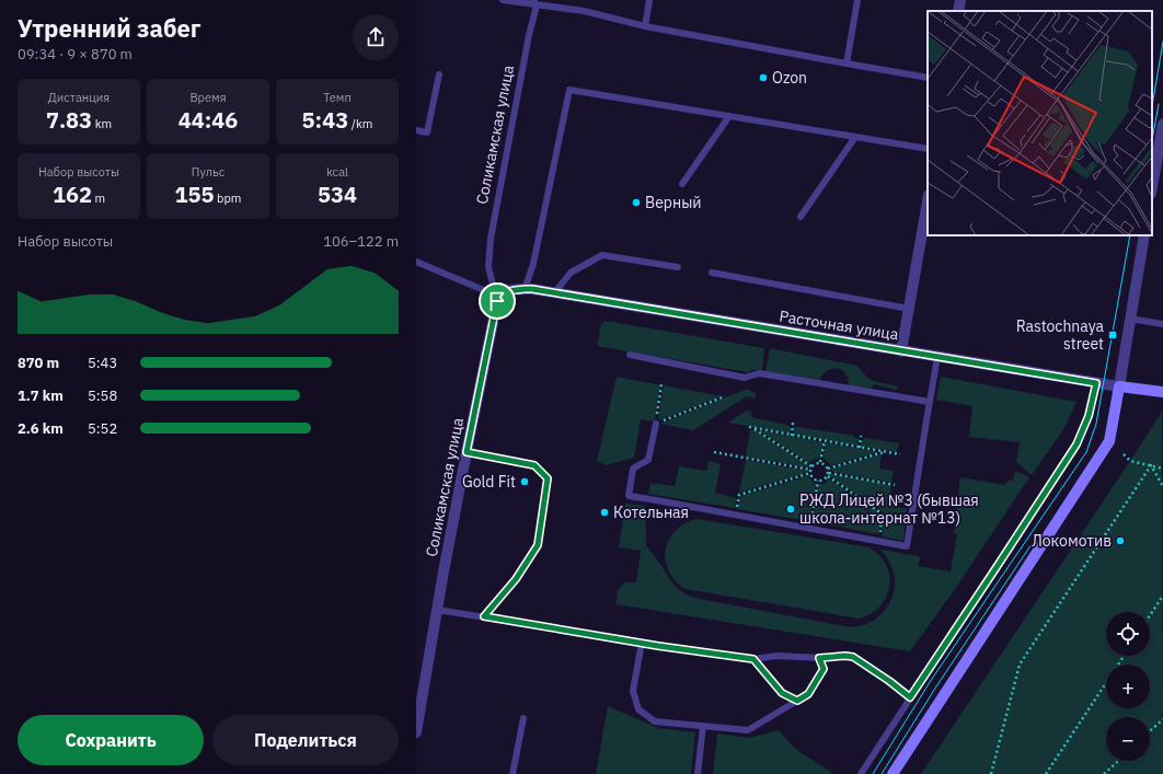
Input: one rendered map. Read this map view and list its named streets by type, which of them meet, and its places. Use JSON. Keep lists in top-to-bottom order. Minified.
{"streets":{"main road":["Расточная улица"],"street":["Соликамская улица"]},"crossings":[["Соликамская улица","Расточная улица"]],"places":{"other":["Ozon","Верный","Gold Fit","РЖД Лицей №3 (бывшая школа-интернат №13)","Котельная","Локомотив"],"transit":["Rastochnaya street"]},"page":{"heading":["Утренний забег","09:34 · 9 × 870 m"],"stats":[["Дистанция","7.83 km"],["Время","44:46"],["Темп","5:43 /km"],["Набор высоты","162 m"],["Пульс","155 bpm"],["kcal","534"]],"chart":["Набор высоты","106–122 m"],"list":[{"name":"870 m","note":"5:43"},{"name":"1.7 km","note":"5:58"},{"name":"2.6 km","note":"5:52"}],"map_buttons":["+","−"],"buttons":["Сохранить","Поделиться"]}}
